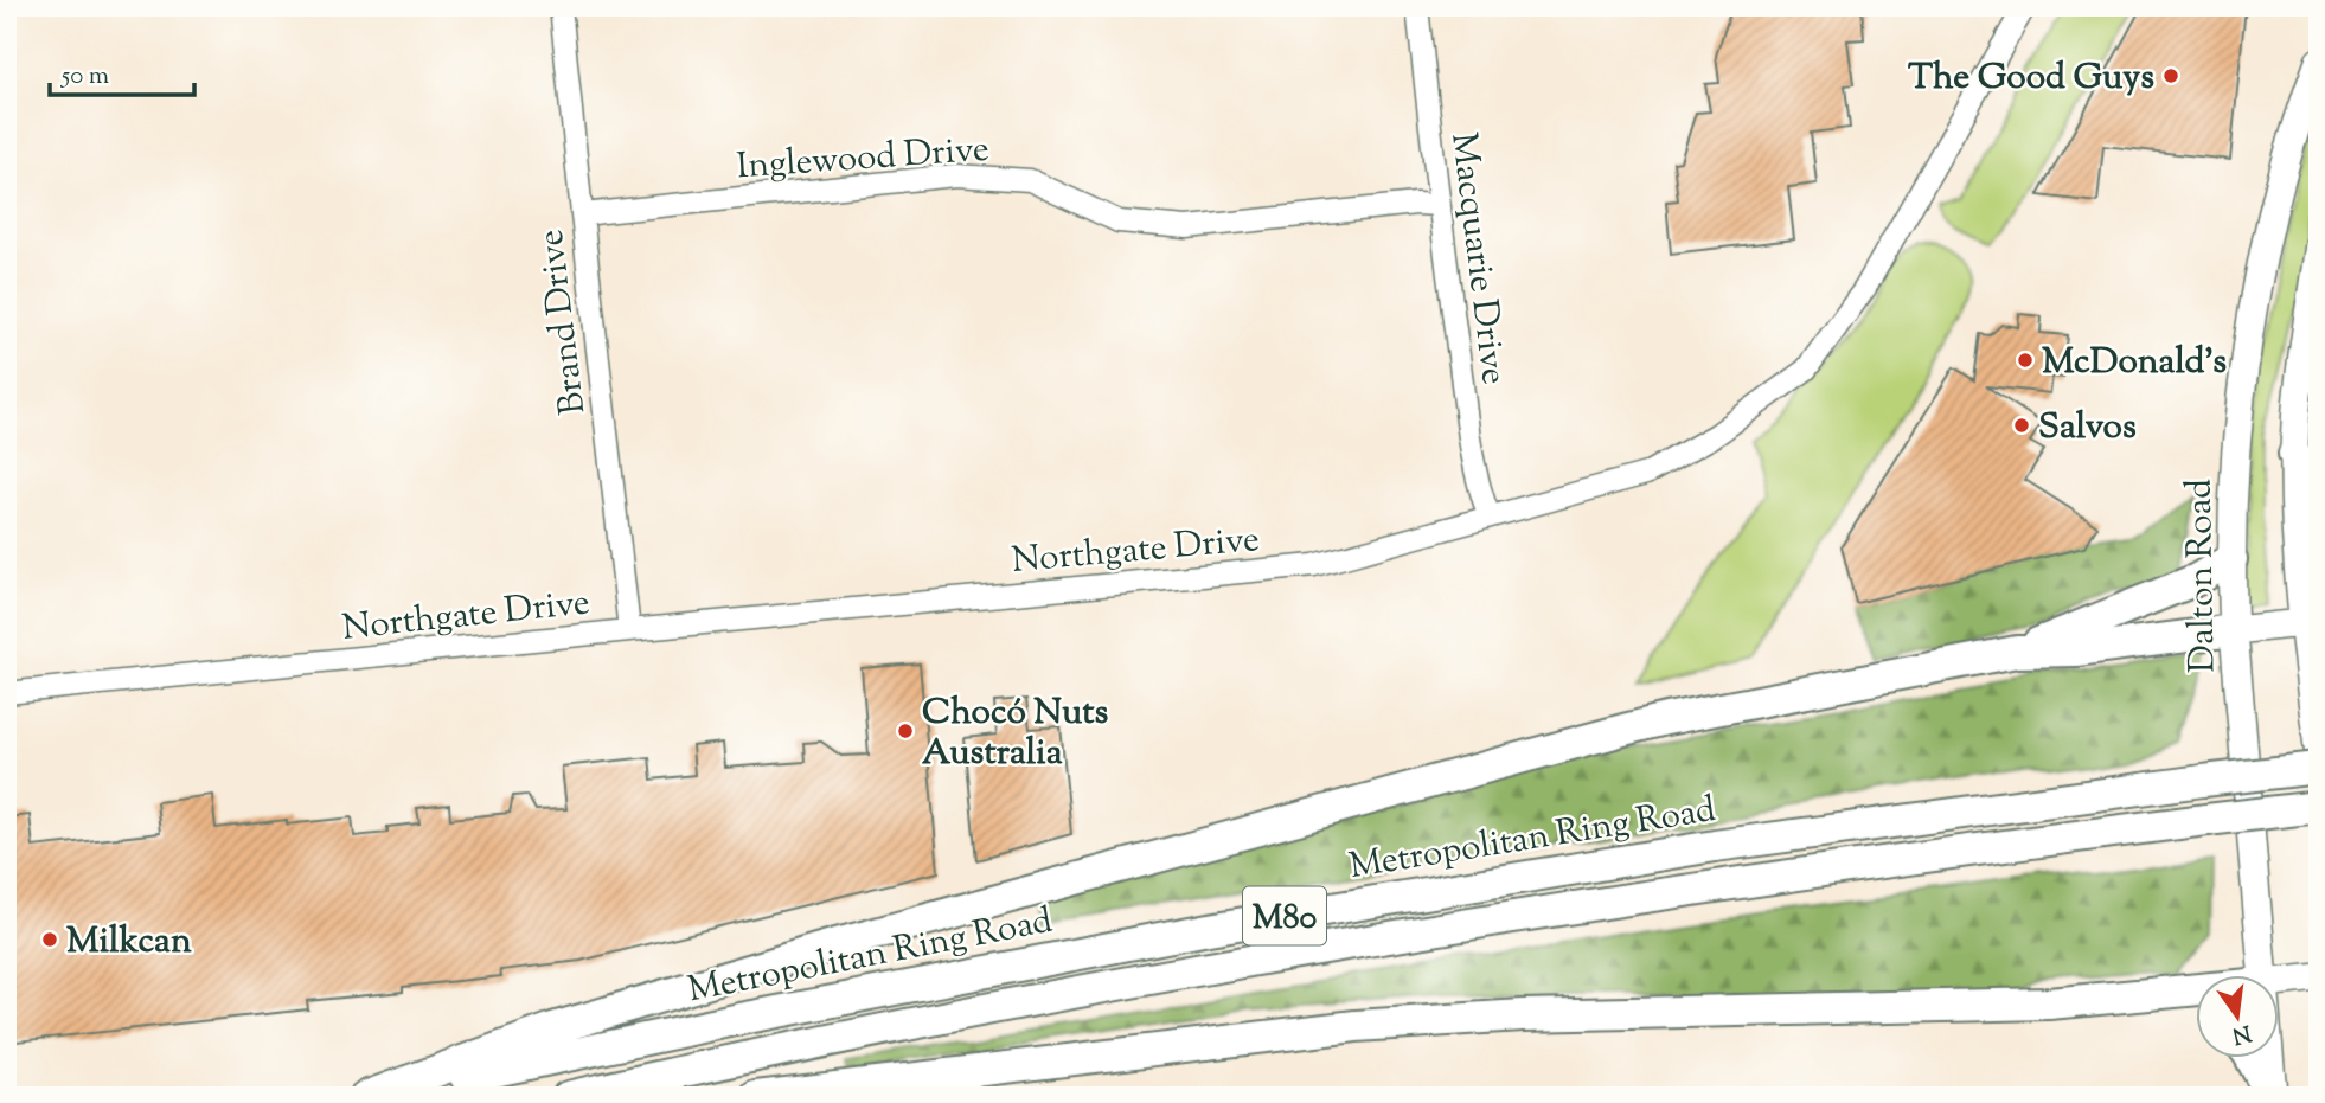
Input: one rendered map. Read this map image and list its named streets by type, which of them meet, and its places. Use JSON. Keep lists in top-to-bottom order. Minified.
{"streets":{"highway":["Metropolitan Ring Road","M80"],"main road":["Dalton Road"],"street":["Inglewood Drive","Macquarie Drive","Brand Drive","Northgate Drive"]},"crossings":[["Inglewood Drive","Macquarie Drive"],["Inglewood Drive","Brand Drive"],["Macquarie Drive","Northgate Drive"],["Brand Drive","Northgate Drive"]],"places":["The Good Guys","McDonald's","Salvos","Chocó Nuts Australia","Milkcan"],"scale_bar":"50 m","north":"bottom"}
